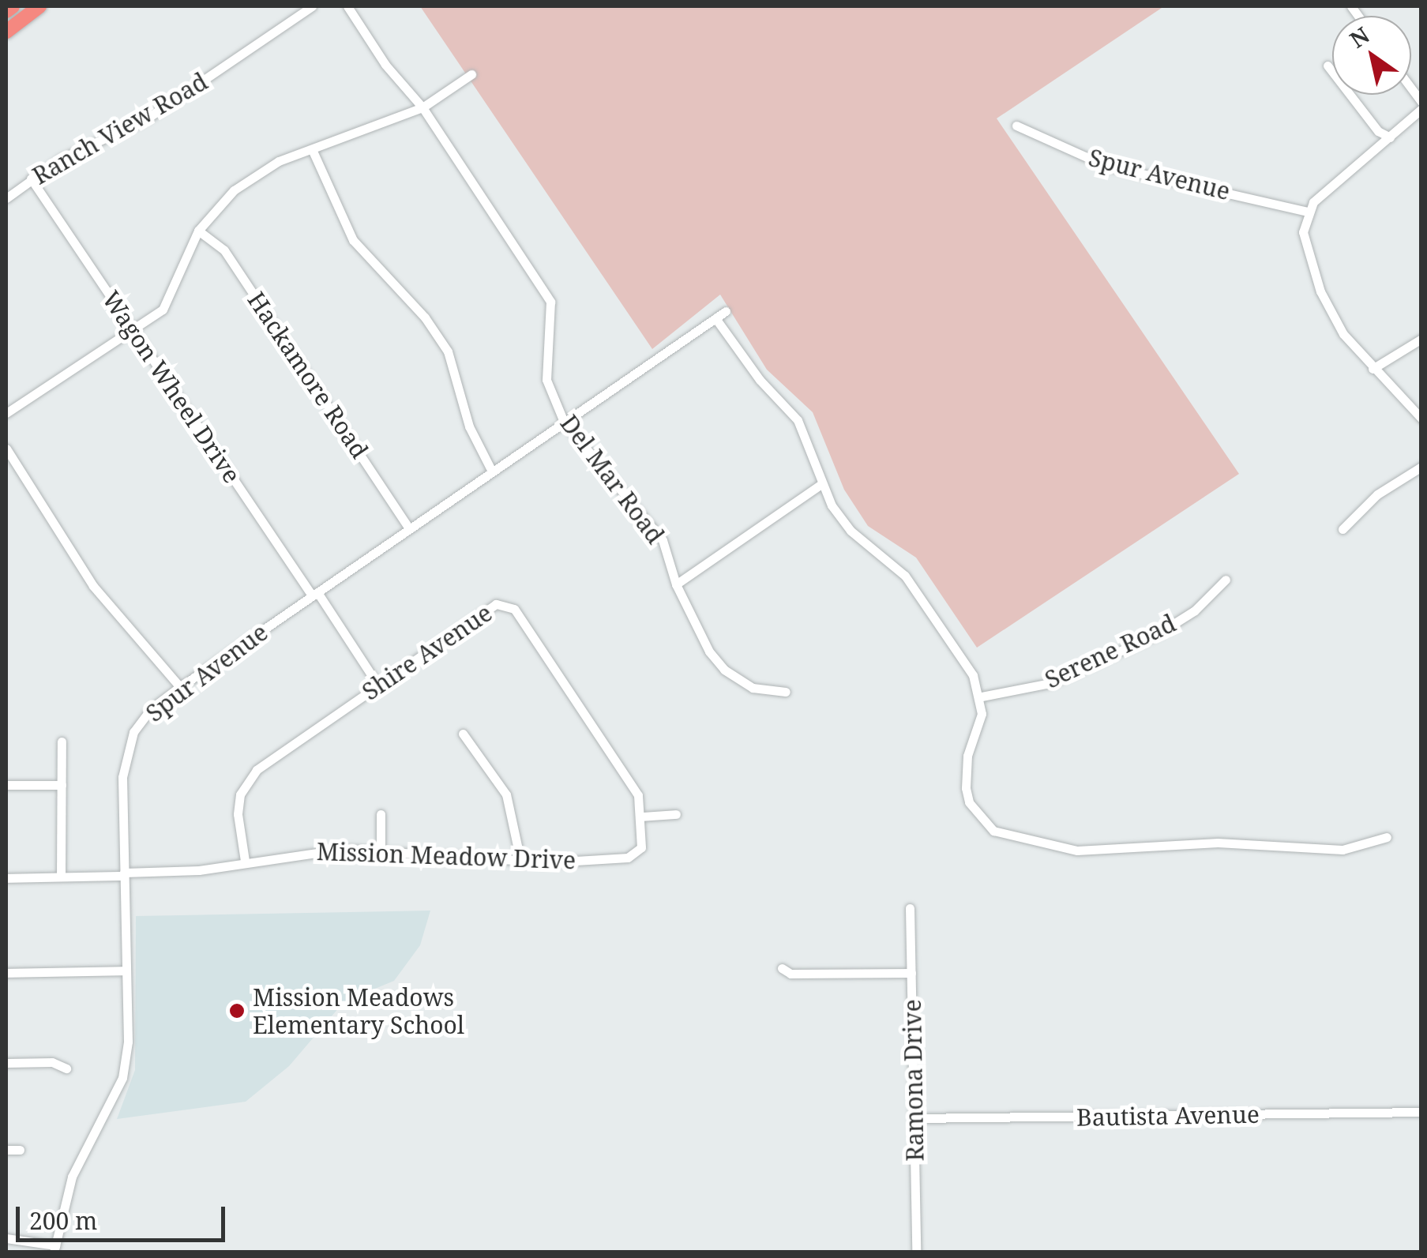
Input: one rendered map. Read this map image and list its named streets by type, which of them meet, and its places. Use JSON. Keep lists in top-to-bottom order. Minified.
{"streets":{"street":["Ranch View Road","Spur Avenue","Hackamore Road","Wagon Wheel Drive","Del Mar Road","Serene Road","Shire Avenue","Mission Meadow Drive","Ramona Drive","Bautista Avenue"]},"crossings":[["Ranch View Road","Wagon Wheel Drive"],["Spur Avenue","Hackamore Road"],["Spur Avenue","Wagon Wheel Drive"],["Spur Avenue","Del Mar Road"],["Spur Avenue","Mission Meadow Drive"],["Wagon Wheel Drive","Shire Avenue"],["Shire Avenue","Mission Meadow Drive"],["Ramona Drive","Bautista Avenue"]],"places":["Mission Meadows Elementary School"],"scale_bar":"200 m","north":"top left"}
